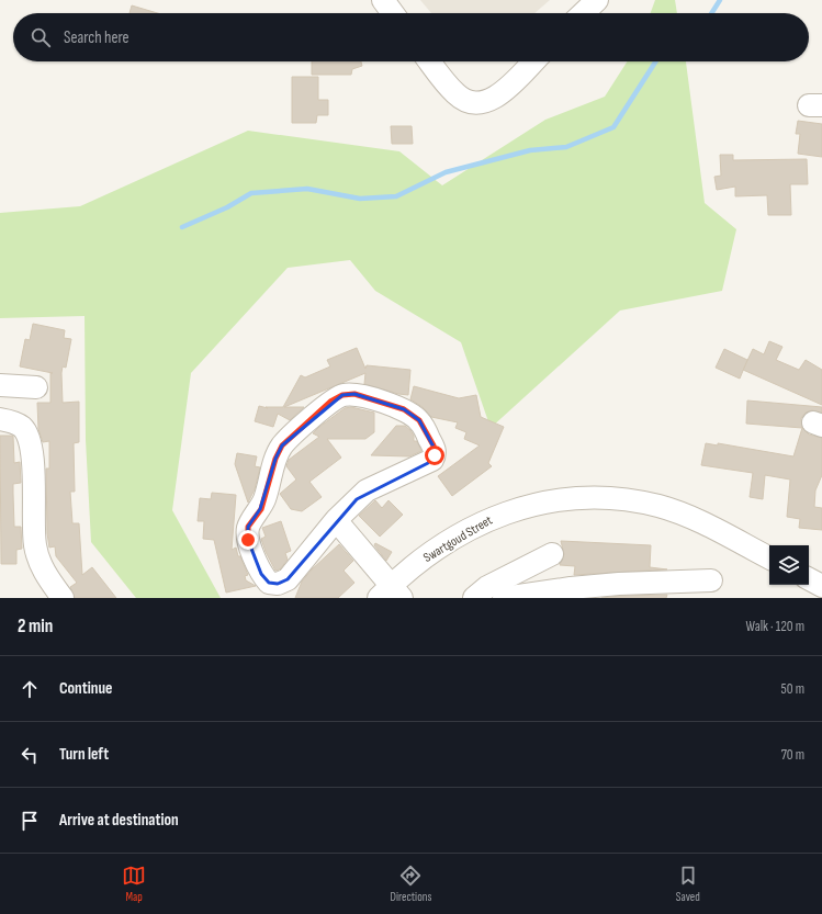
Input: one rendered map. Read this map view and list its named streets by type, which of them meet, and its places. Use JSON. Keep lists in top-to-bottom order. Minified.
{"streets":{"street":["Swartgoud Street"]},"page":{"search":"Search here","heading":["2 min","Walk · 120 m"],"list":[["Continue","50 m"],["Turn left","70 m"],"Arrive at destination"],"nav":["Map","Directions","Saved"]}}
